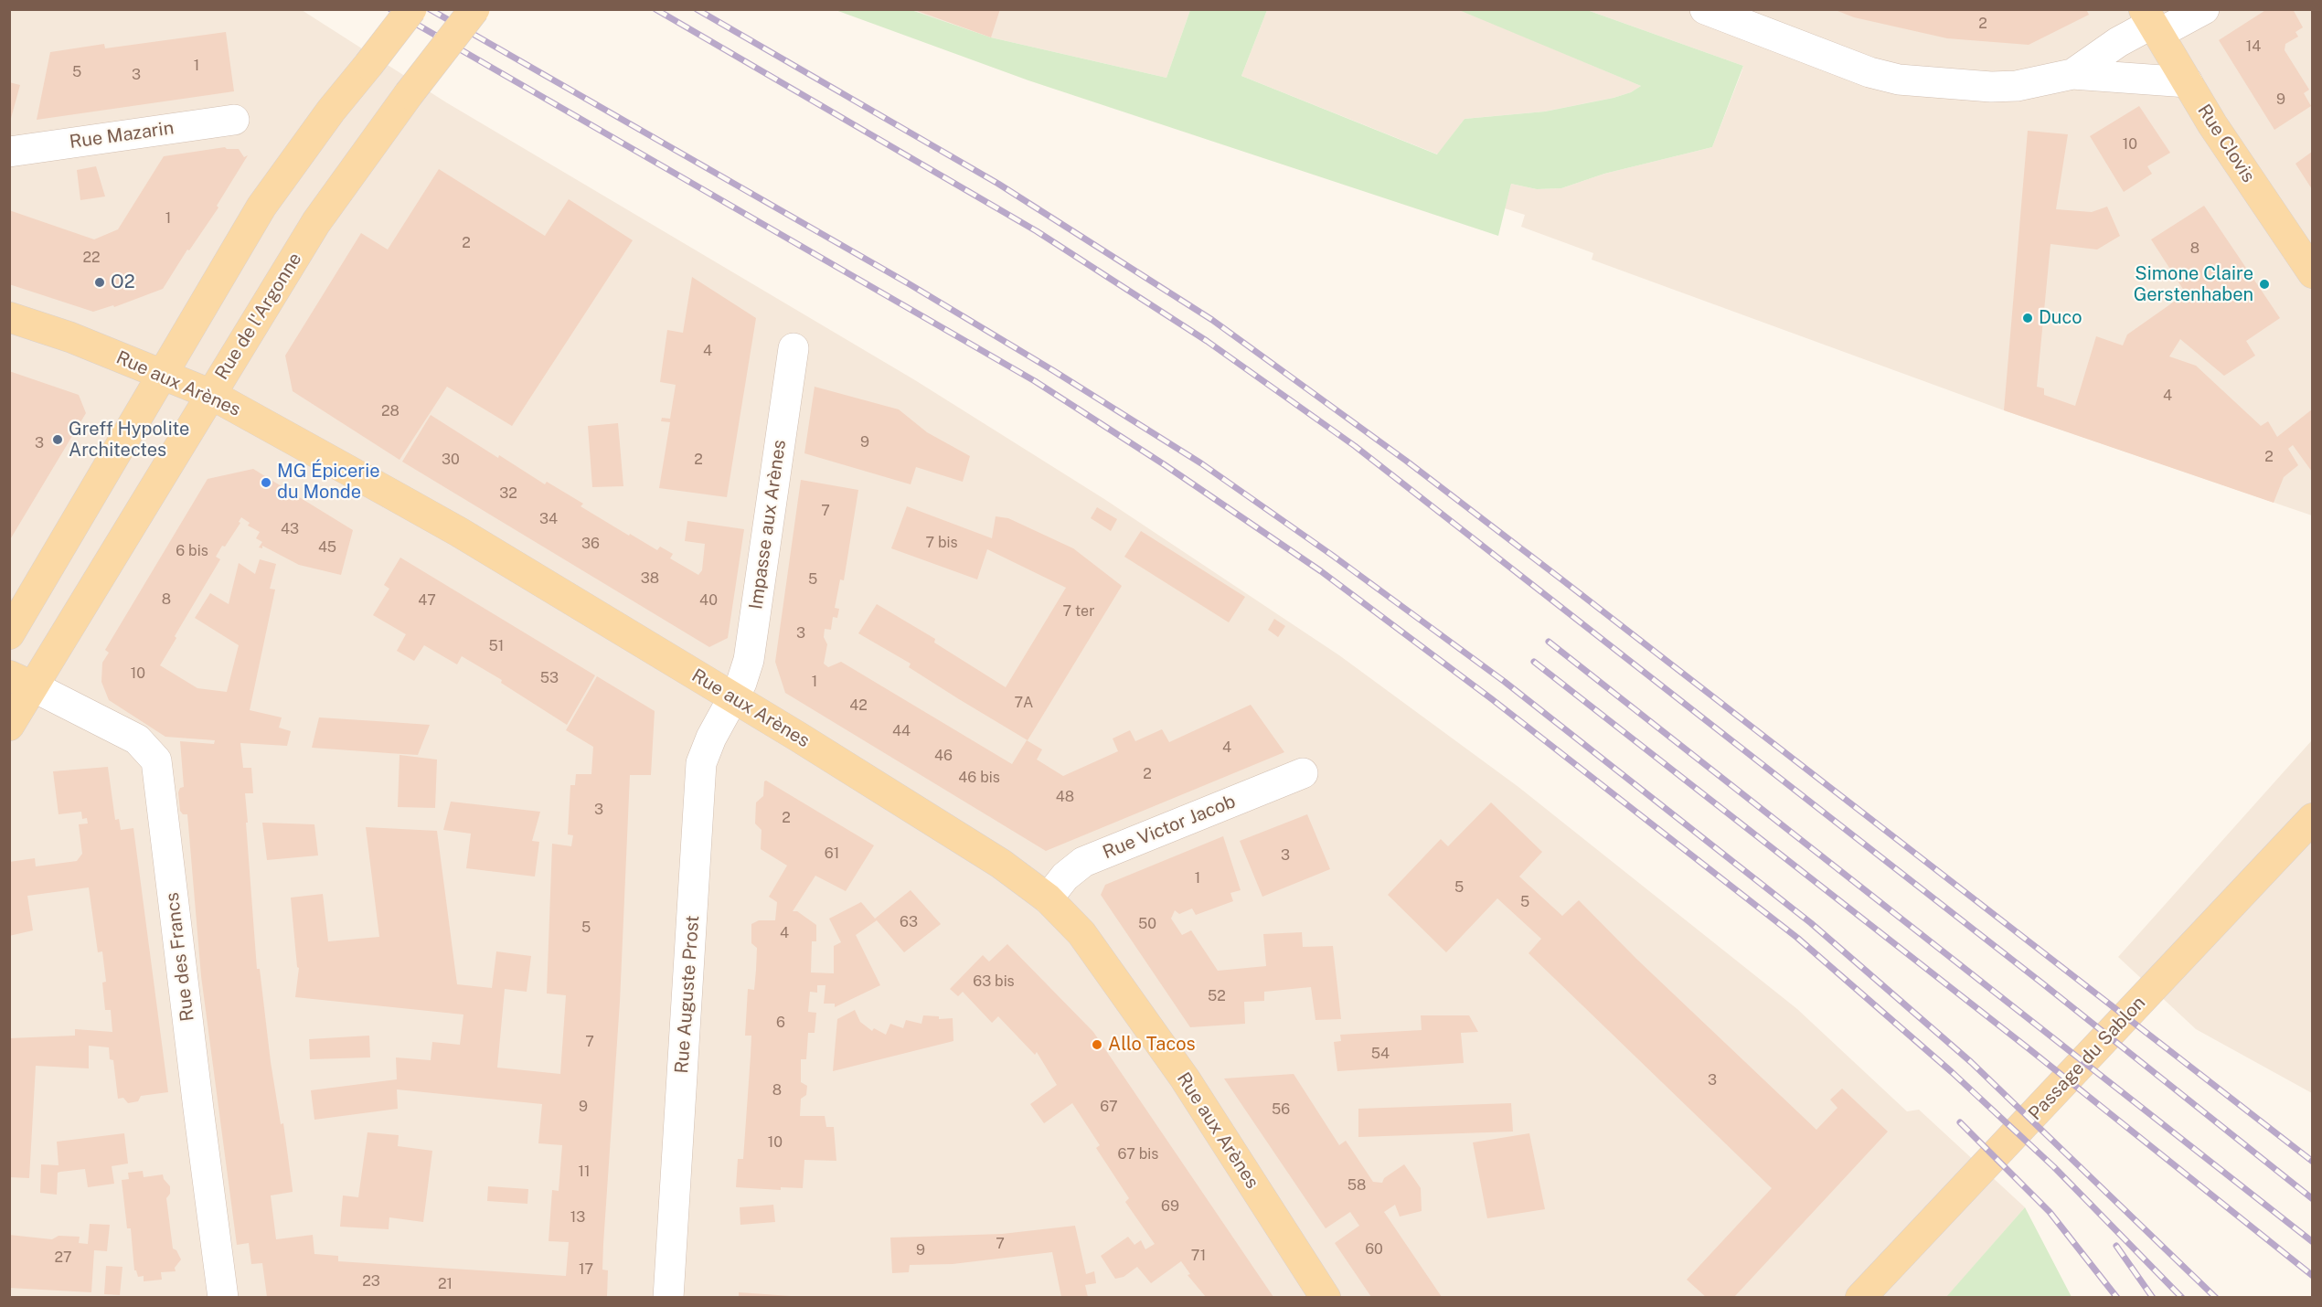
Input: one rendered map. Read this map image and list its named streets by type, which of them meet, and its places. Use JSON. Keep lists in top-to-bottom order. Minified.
{"streets":{"main road":["Rue Clovis","Rue de l'Argonne","Rue aux Arènes","Passage du Sablon"],"street":["Rue Mazarin","Impasse aux Arènes","Rue Victor Jacob","Rue des Francs","Rue Auguste Prost"]},"crossings":[["Rue de l'Argonne","Rue aux Arènes"],["Rue de l'Argonne","Rue des Francs"],["Rue aux Arènes","Impasse aux Arènes"],["Rue aux Arènes","Rue Victor Jacob"],["Rue aux Arènes","Rue Auguste Prost"],["Impasse aux Arènes","Rue Auguste Prost"]],"places":["O2","Simone Claire Gerstenhaben","Duco","Greff Hypolite Architectes","MG Épicerie du Monde","Allo Tacos"],"house_numbers":["2","14","1","5","3","9","10","1","2","8","22","4","4","28","9","3","2","30","2","32","7","34","43","7 bis","36","45","6 bis","38","5","8","47","40","7 ter","3","51","10","53","1","7A","42","44","4","46","2","46 bis","48","3","2","61","3","1","5","5","63","50","5","4","63 bis","52","6","7","54","3","8","9","67","56","10","67 bis","11","58","69","13","7","60","9","71","27","17","23","21"]}
